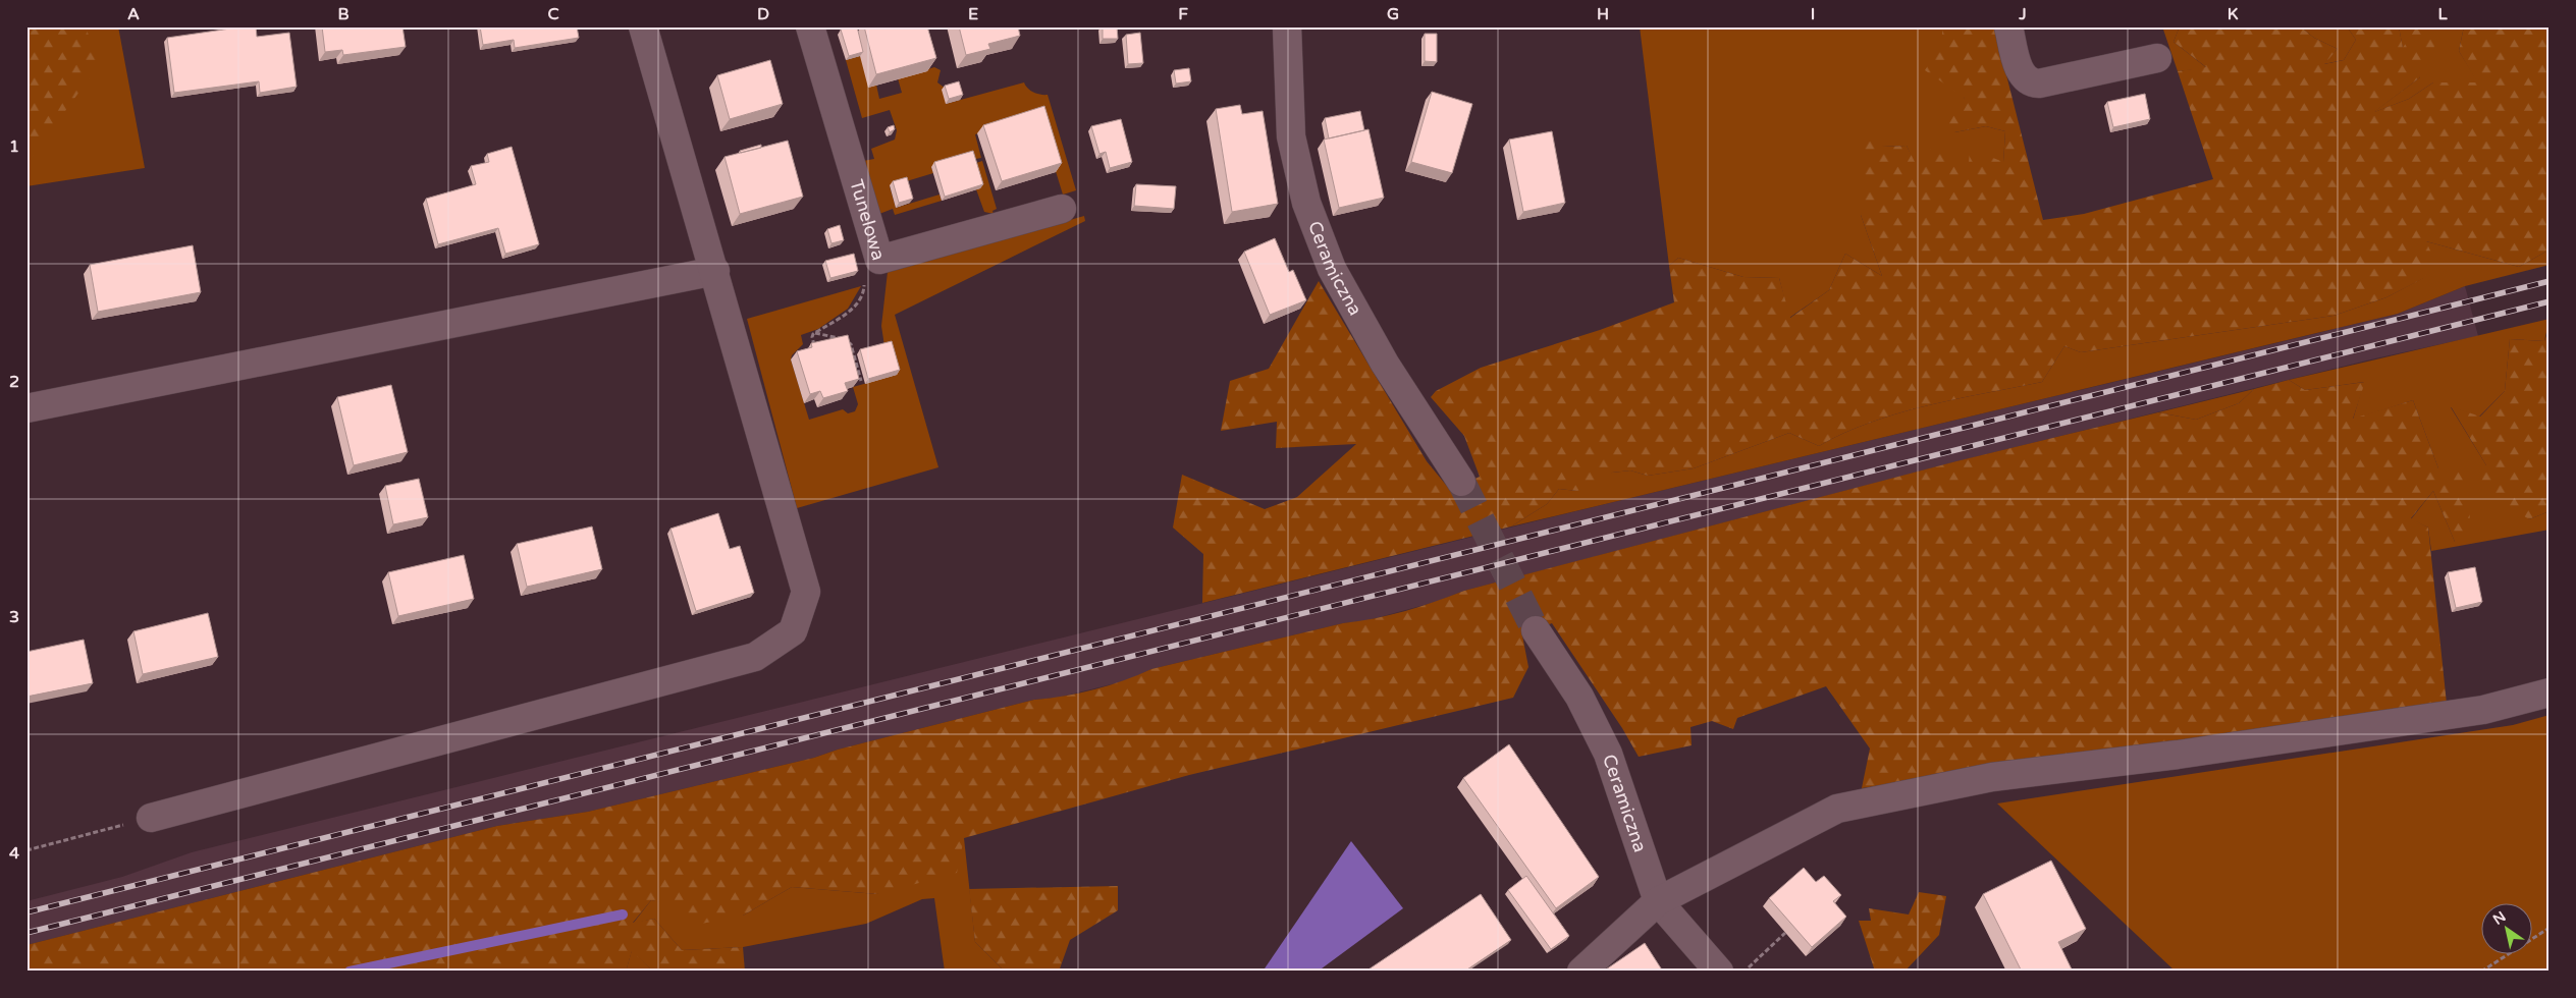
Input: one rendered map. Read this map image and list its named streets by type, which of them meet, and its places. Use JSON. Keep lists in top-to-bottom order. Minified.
{"streets":{"street":["Tunelowa","Ceramiczna"]},"north":"top left","grid":{"columns":["A","B","C","D","E","F","G","H","I","J","K","L"],"rows":["1","2","3","4"]}}
